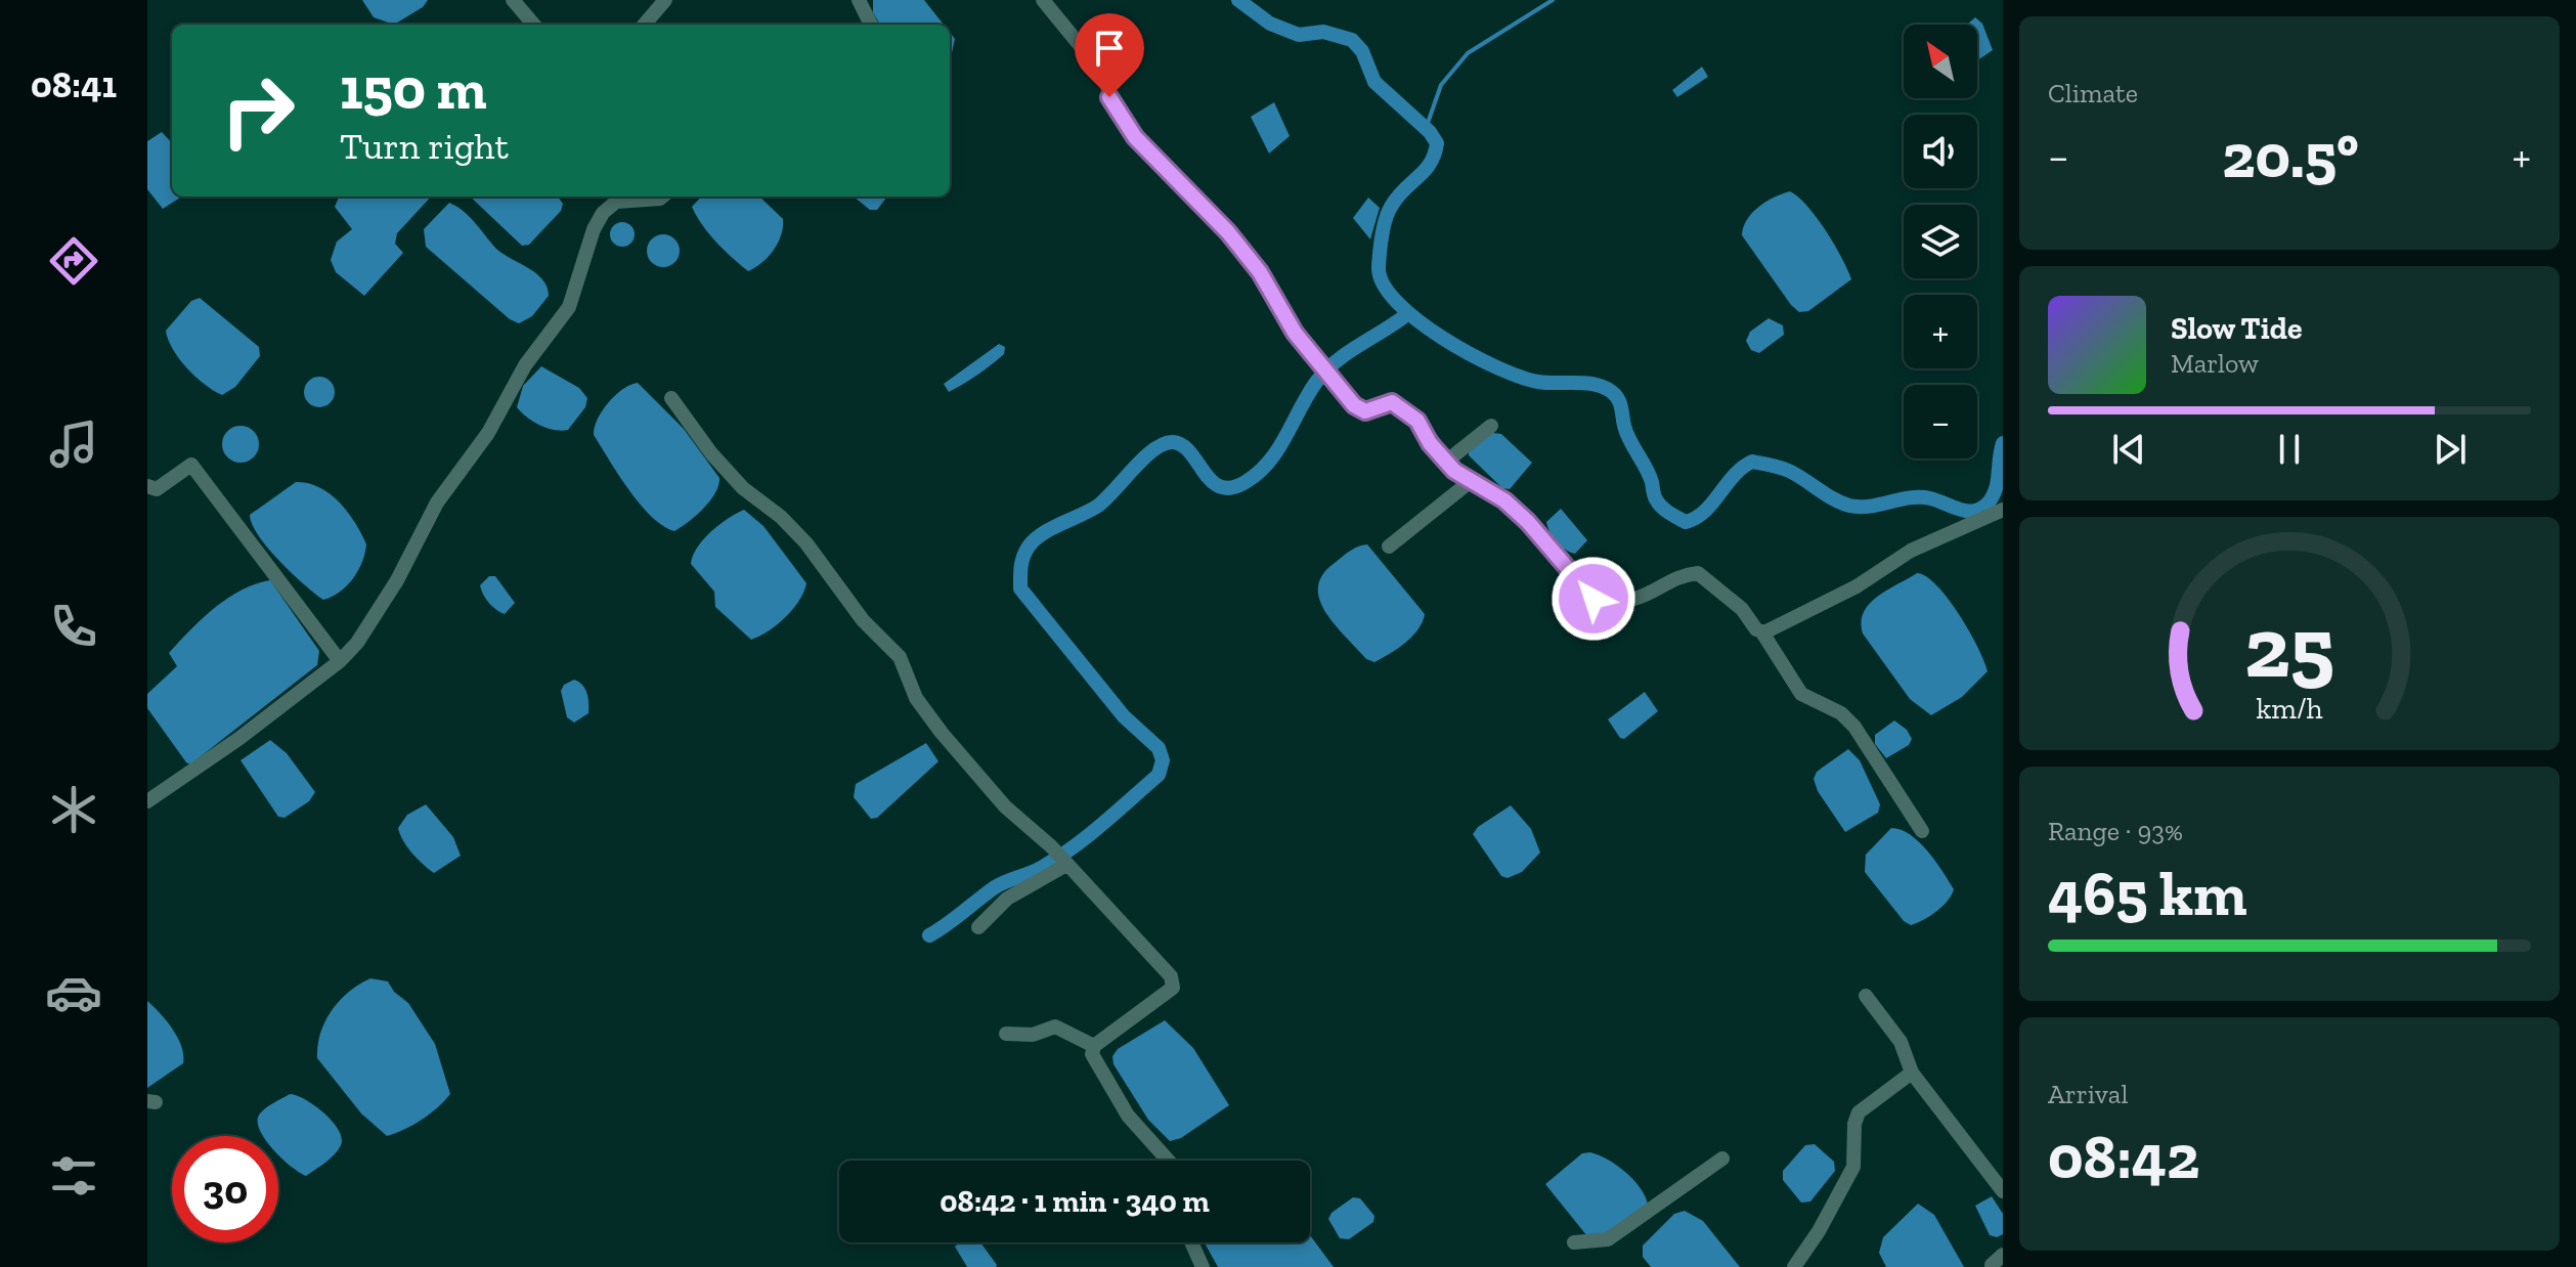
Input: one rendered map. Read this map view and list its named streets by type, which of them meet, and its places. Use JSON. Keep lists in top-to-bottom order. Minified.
{"north":"top left","page":{"tabs":"08:41","tile":["Climate",["Range · 93%","465 km"],["Arrival","08:42"]],"map_buttons":["+","−"],"turn":["150 m","Turn right"],"heat":["−","20.5°","+"],"song":["Slow Tide","Marlow"],"limit":"30","trip":"08:42 · 1 min · 340 m","gauge":["25","km/h"]}}
